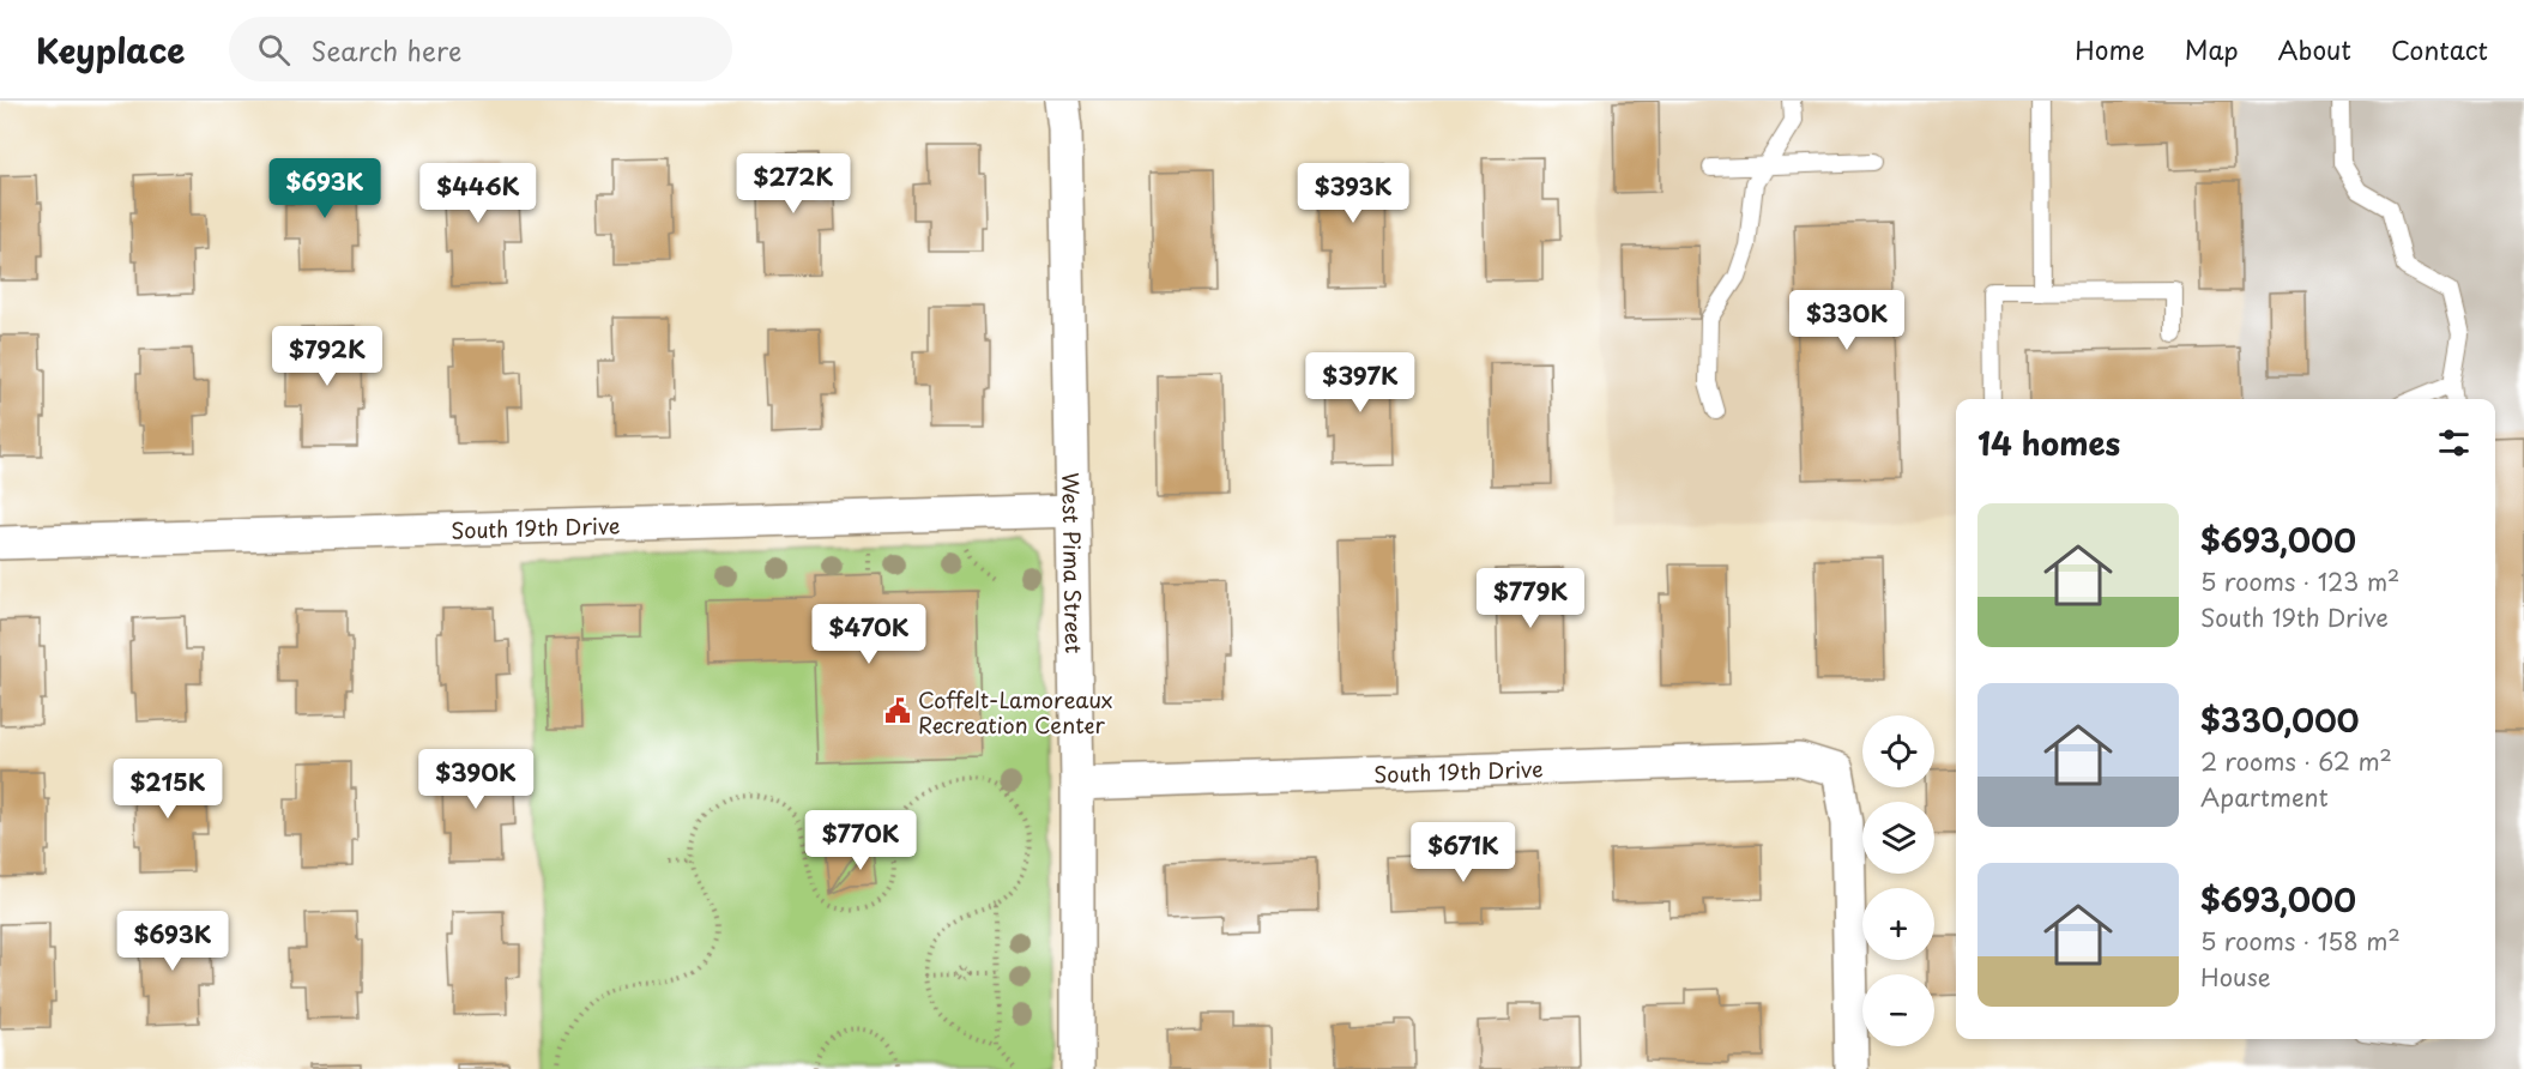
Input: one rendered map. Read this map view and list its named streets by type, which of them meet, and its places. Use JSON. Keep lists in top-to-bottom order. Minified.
{"streets":{"street":["South 19th Drive","West Pima Street"]},"crossings":[["South 19th Drive","West Pima Street"]],"places":{"public building":["Coffelt-Lamoreaux Recreation Center"]},"page":{"header":"Keyplace","search":"Search here","nav":["Home","Map","About","Contact"],"price":["$272K","$693K","$446K","$393K","$330K","$792K","$397K","$779K","$470K","$390K","$215K","$770K","$671K","$693K"],"heading":"14 homes","list":[{"name":"$693,000","note":"5 rooms · 123 m² · South 19th Drive"},{"name":"$330,000","note":"2 rooms · 62 m² · Apartment"},{"name":"$693,000","note":"5 rooms · 158 m² · House"}],"map_buttons":["+","−"]}}
